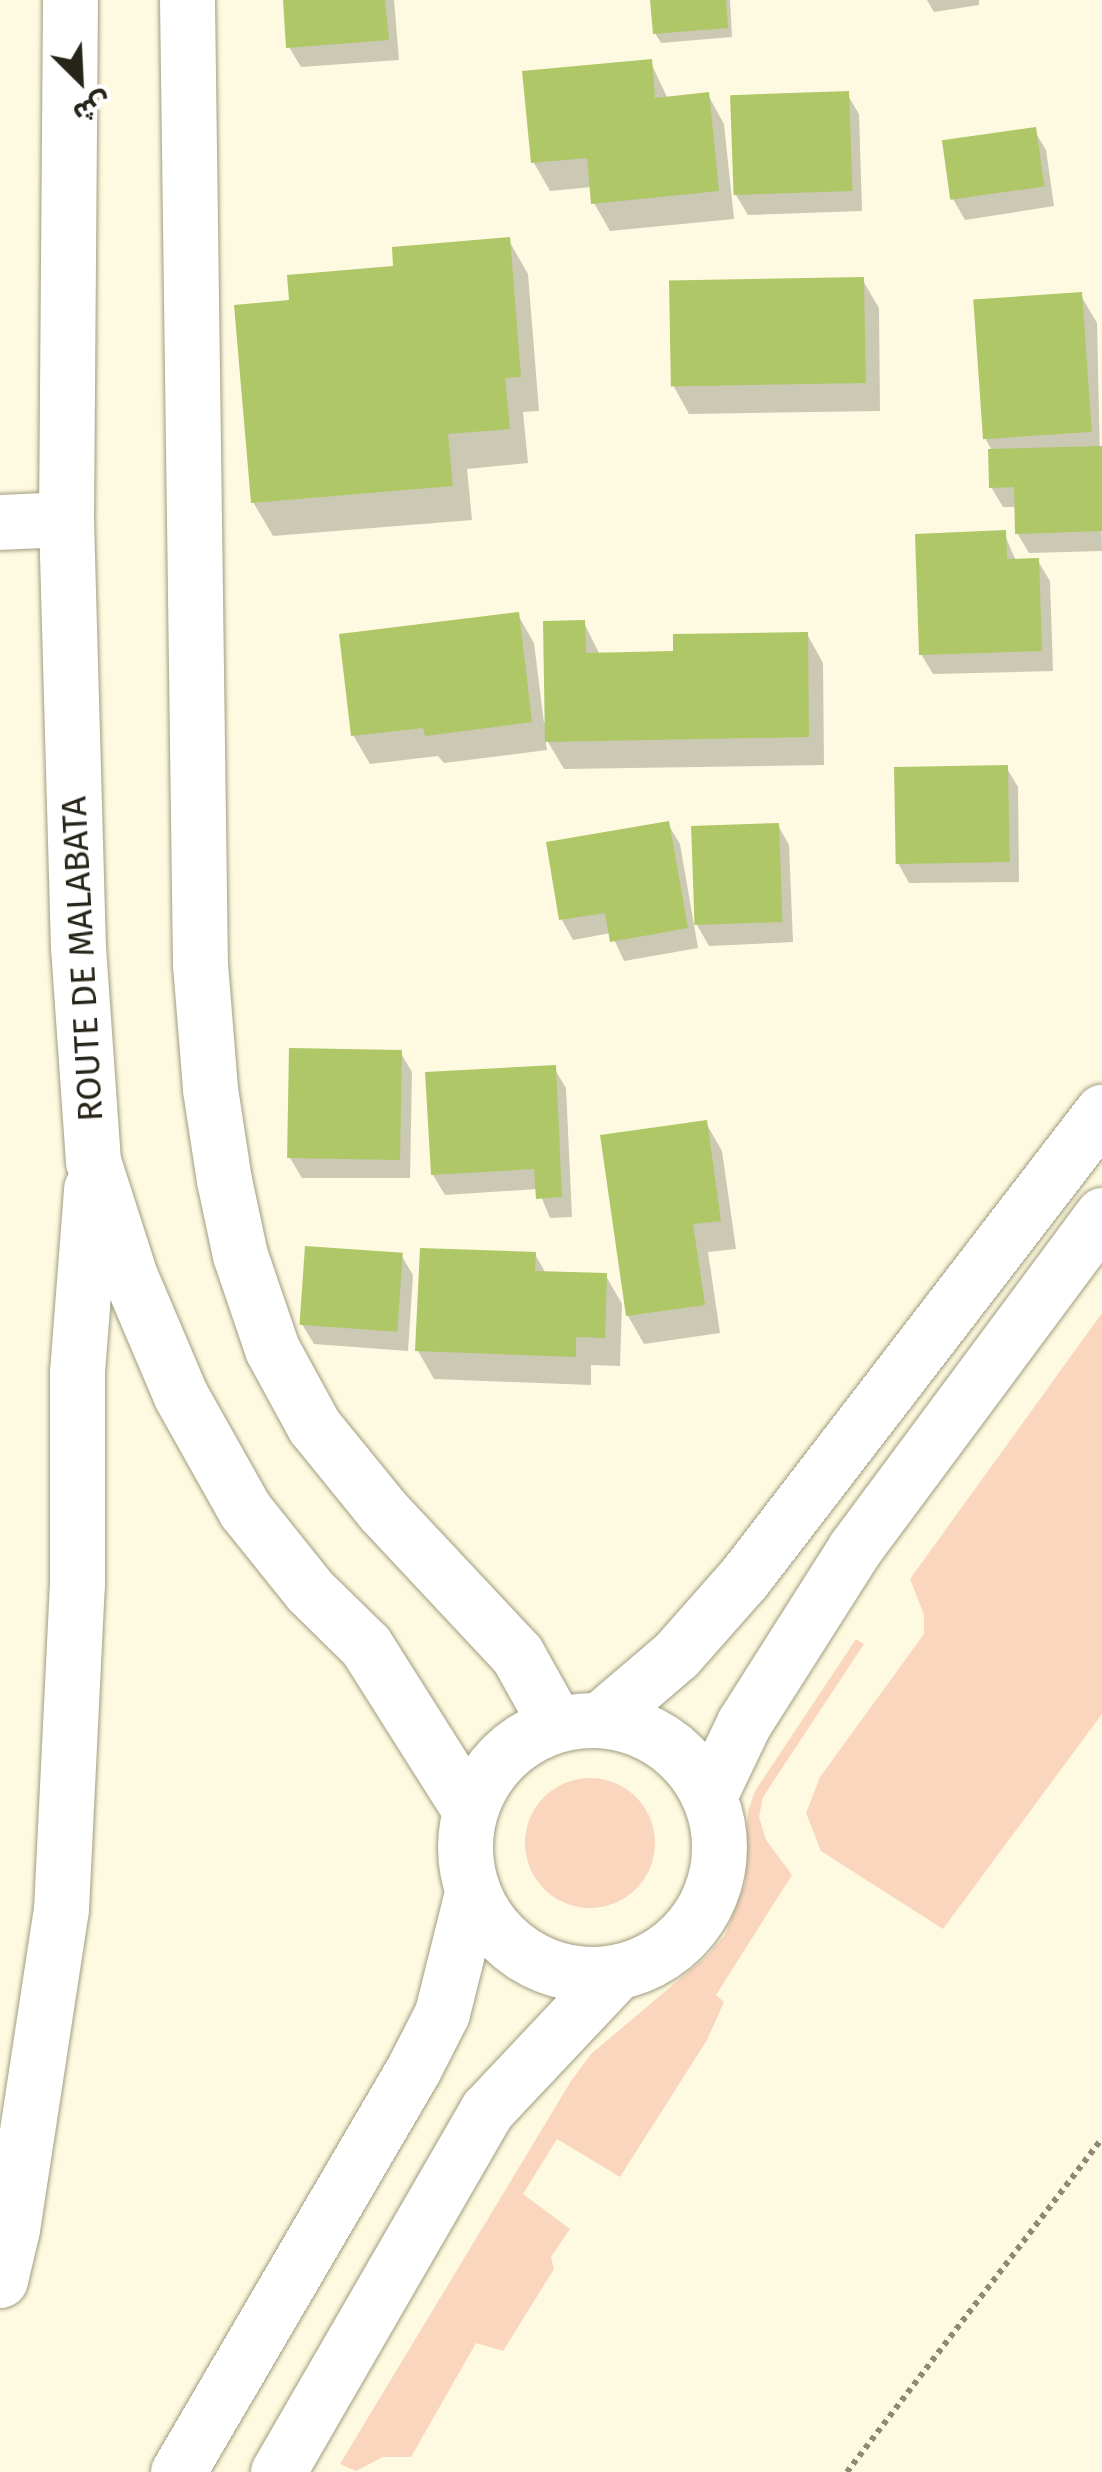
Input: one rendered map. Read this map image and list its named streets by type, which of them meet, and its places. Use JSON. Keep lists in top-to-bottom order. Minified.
{"streets":{"main road":["ROUTE DE MALABATA"]},"north":"bottom right"}
